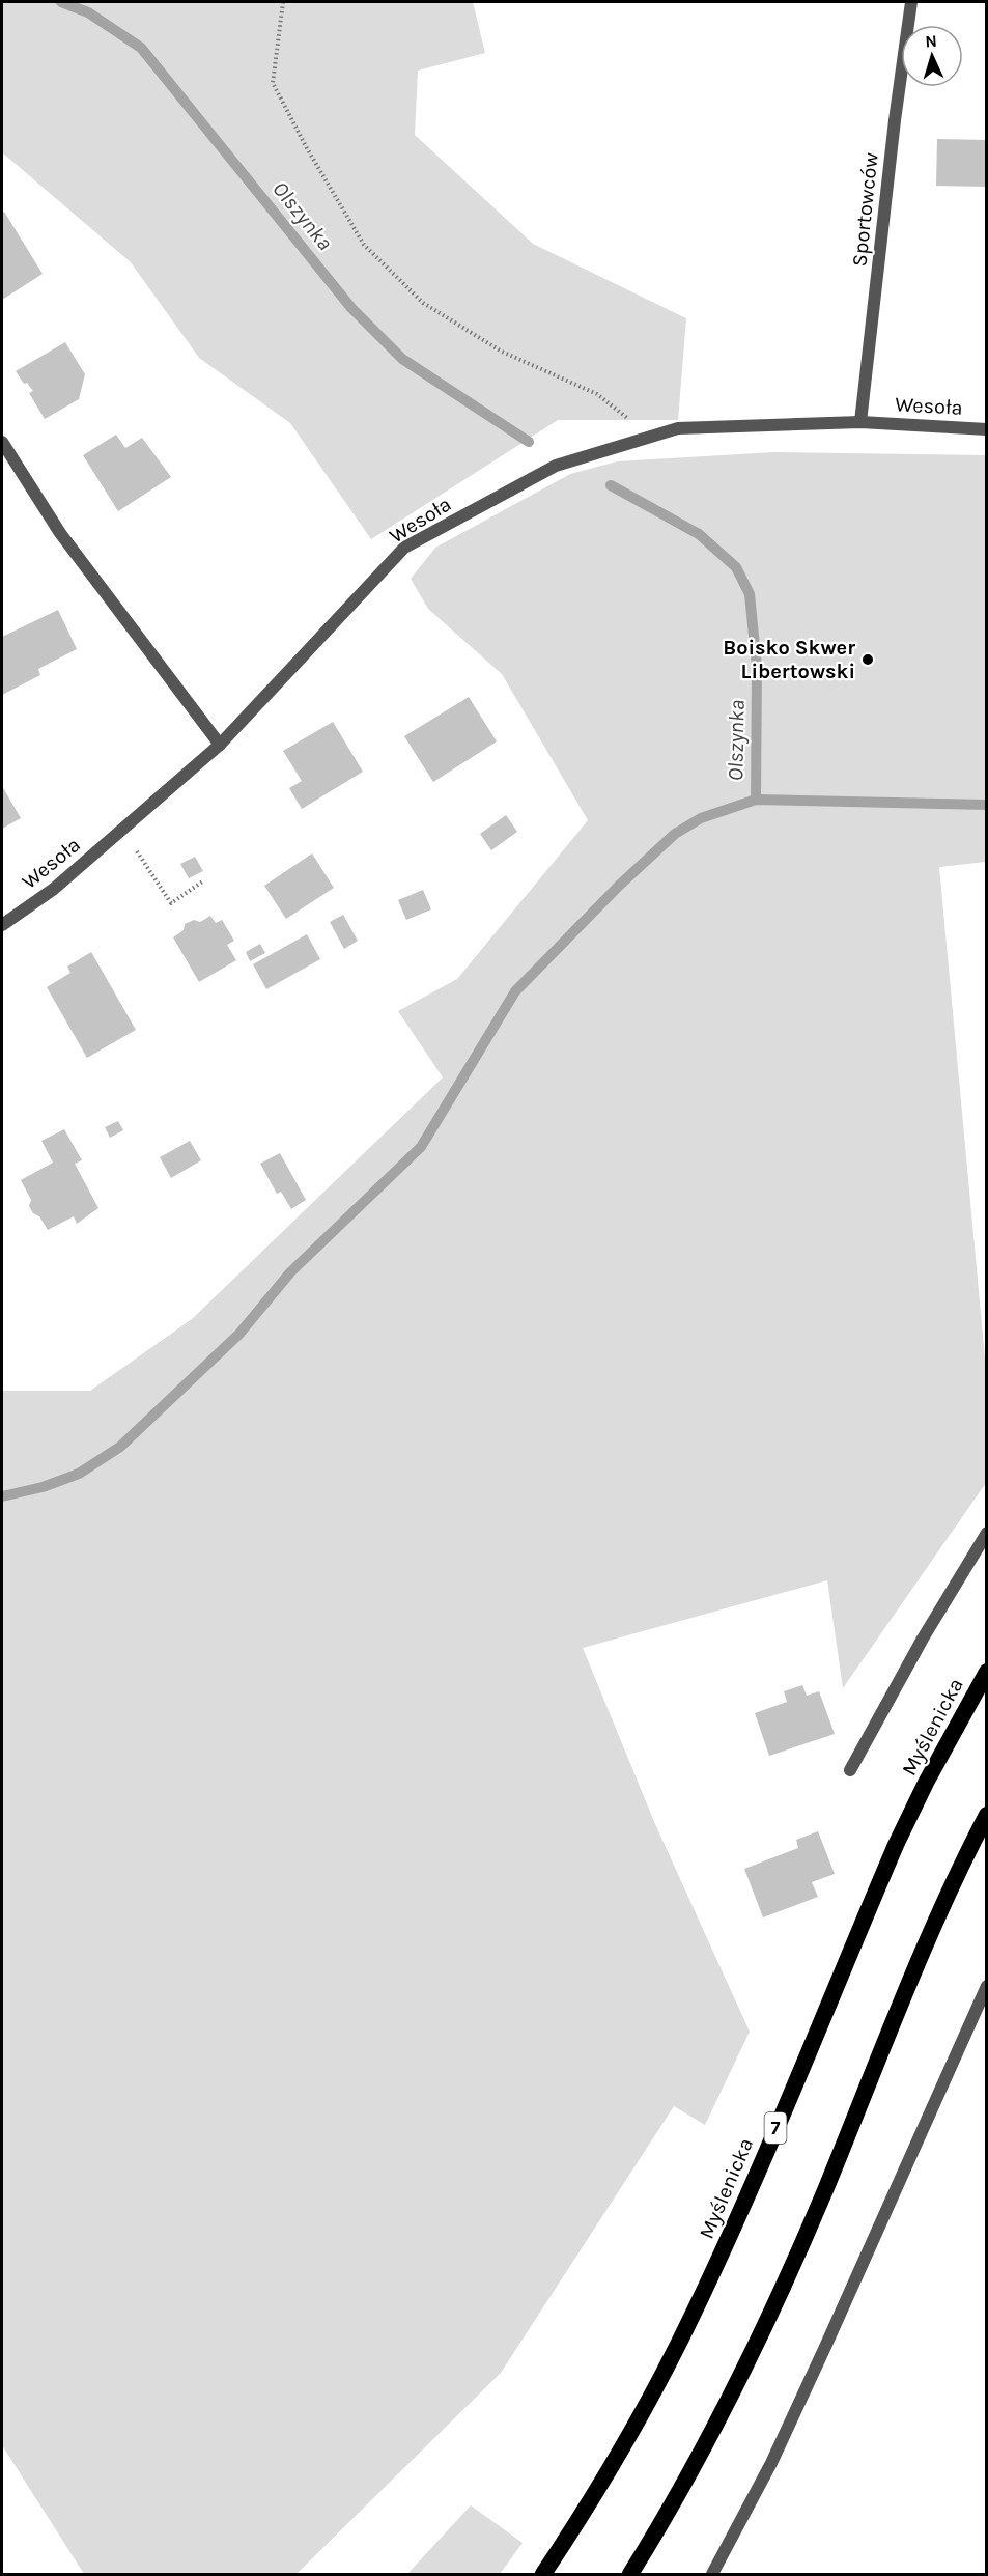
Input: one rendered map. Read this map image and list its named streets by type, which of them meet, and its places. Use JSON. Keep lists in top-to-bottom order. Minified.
{"streets":{"highway":["Myślenicka","7"],"street":["Sportowców","Wesoła"]},"crossings":[["Sportowców","Wesoła"]],"water":["Olszynka"],"places":["Boisko Skwer Libertowski"],"north":"top"}
